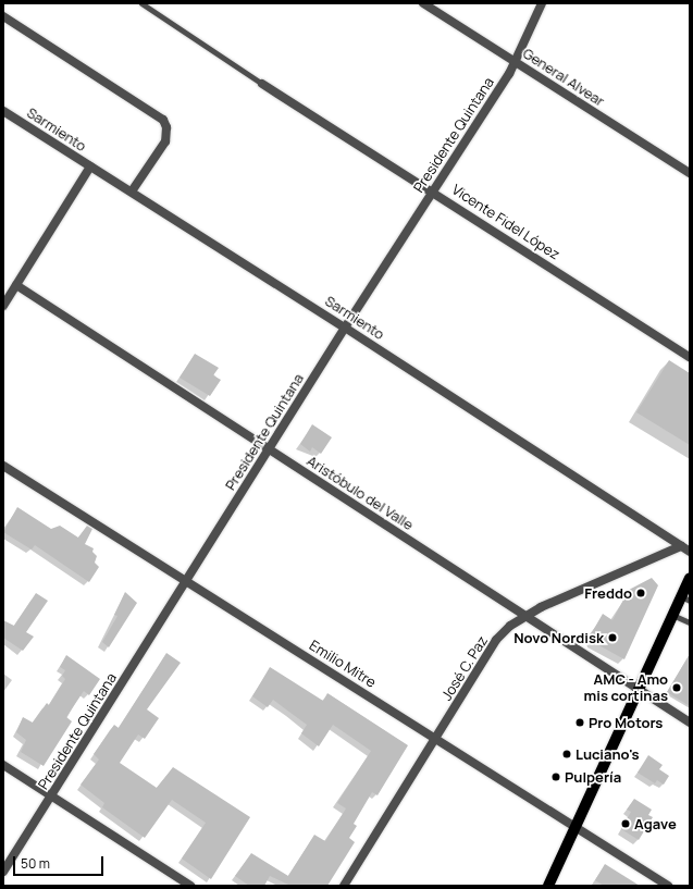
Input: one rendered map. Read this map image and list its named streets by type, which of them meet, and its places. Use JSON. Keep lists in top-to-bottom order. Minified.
{"streets":{"street":["General Alvear","Sarmiento","Presidente Quintana","Vicente Fidel López","Aristóbulo del Valle","Emilio Mitre","José C. Paz"]},"crossings":[["General Alvear","Presidente Quintana"],["Sarmiento","Presidente Quintana"],["Sarmiento","José C. Paz"],["Presidente Quintana","Vicente Fidel López"],["Presidente Quintana","Aristóbulo del Valle"],["Presidente Quintana","Emilio Mitre"],["Aristóbulo del Valle","José C. Paz"],["Emilio Mitre","José C. Paz"]],"places":["Freddo","Novo Nordisk","AMC - Amo mis cortinas","Pro Motors","Luciano's","Pulpería","Agave"],"scale_bar":"50 m"}
